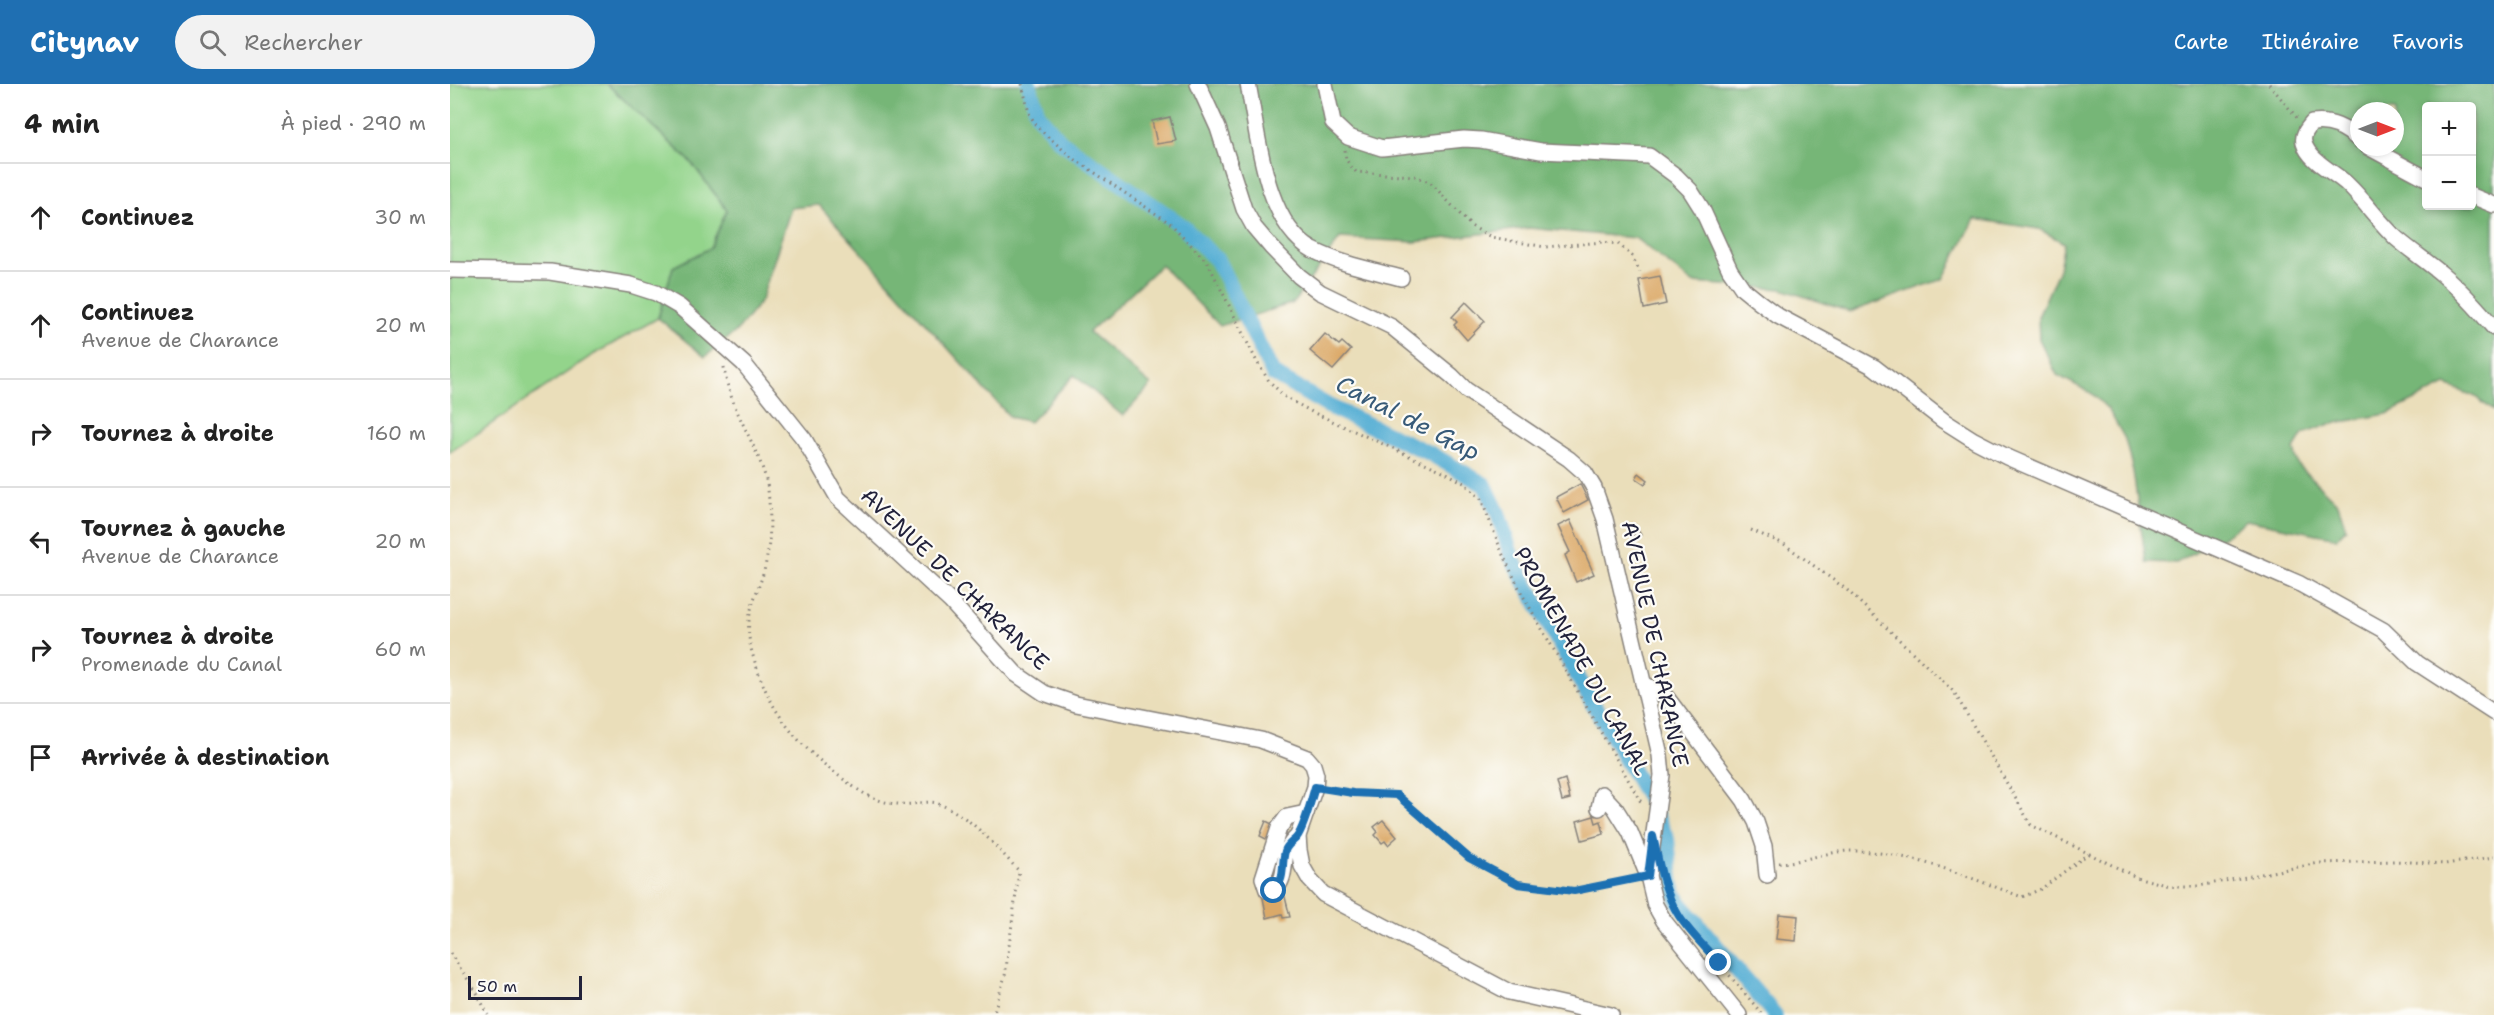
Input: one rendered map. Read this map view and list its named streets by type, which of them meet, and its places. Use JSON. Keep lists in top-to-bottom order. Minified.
{"streets":{"street":["AVENUE DE CHARANCE"],"path":["PROMENADE DU CANAL"]},"crossings":[["AVENUE DE CHARANCE","PROMENADE DU CANAL"]],"water":["Canal de Gap"],"scale_bar":"50 m","north":"right","page":{"header":"Citynav","search":"Rechercher","nav":["Carte","Itinéraire","Favoris"],"heading":["4 min","À pied · 290 m"],"map_buttons":["+","−"],"list":[["Continuez","30 m"],["Continuez","Avenue de Charance","20 m"],["Tournez à droite","160 m"],["Tournez à gauche","Avenue de Charance","20 m"],["Tournez à droite","Promenade du Canal","60 m"],"Arrivée à destination"],"scale":"50 m"}}
